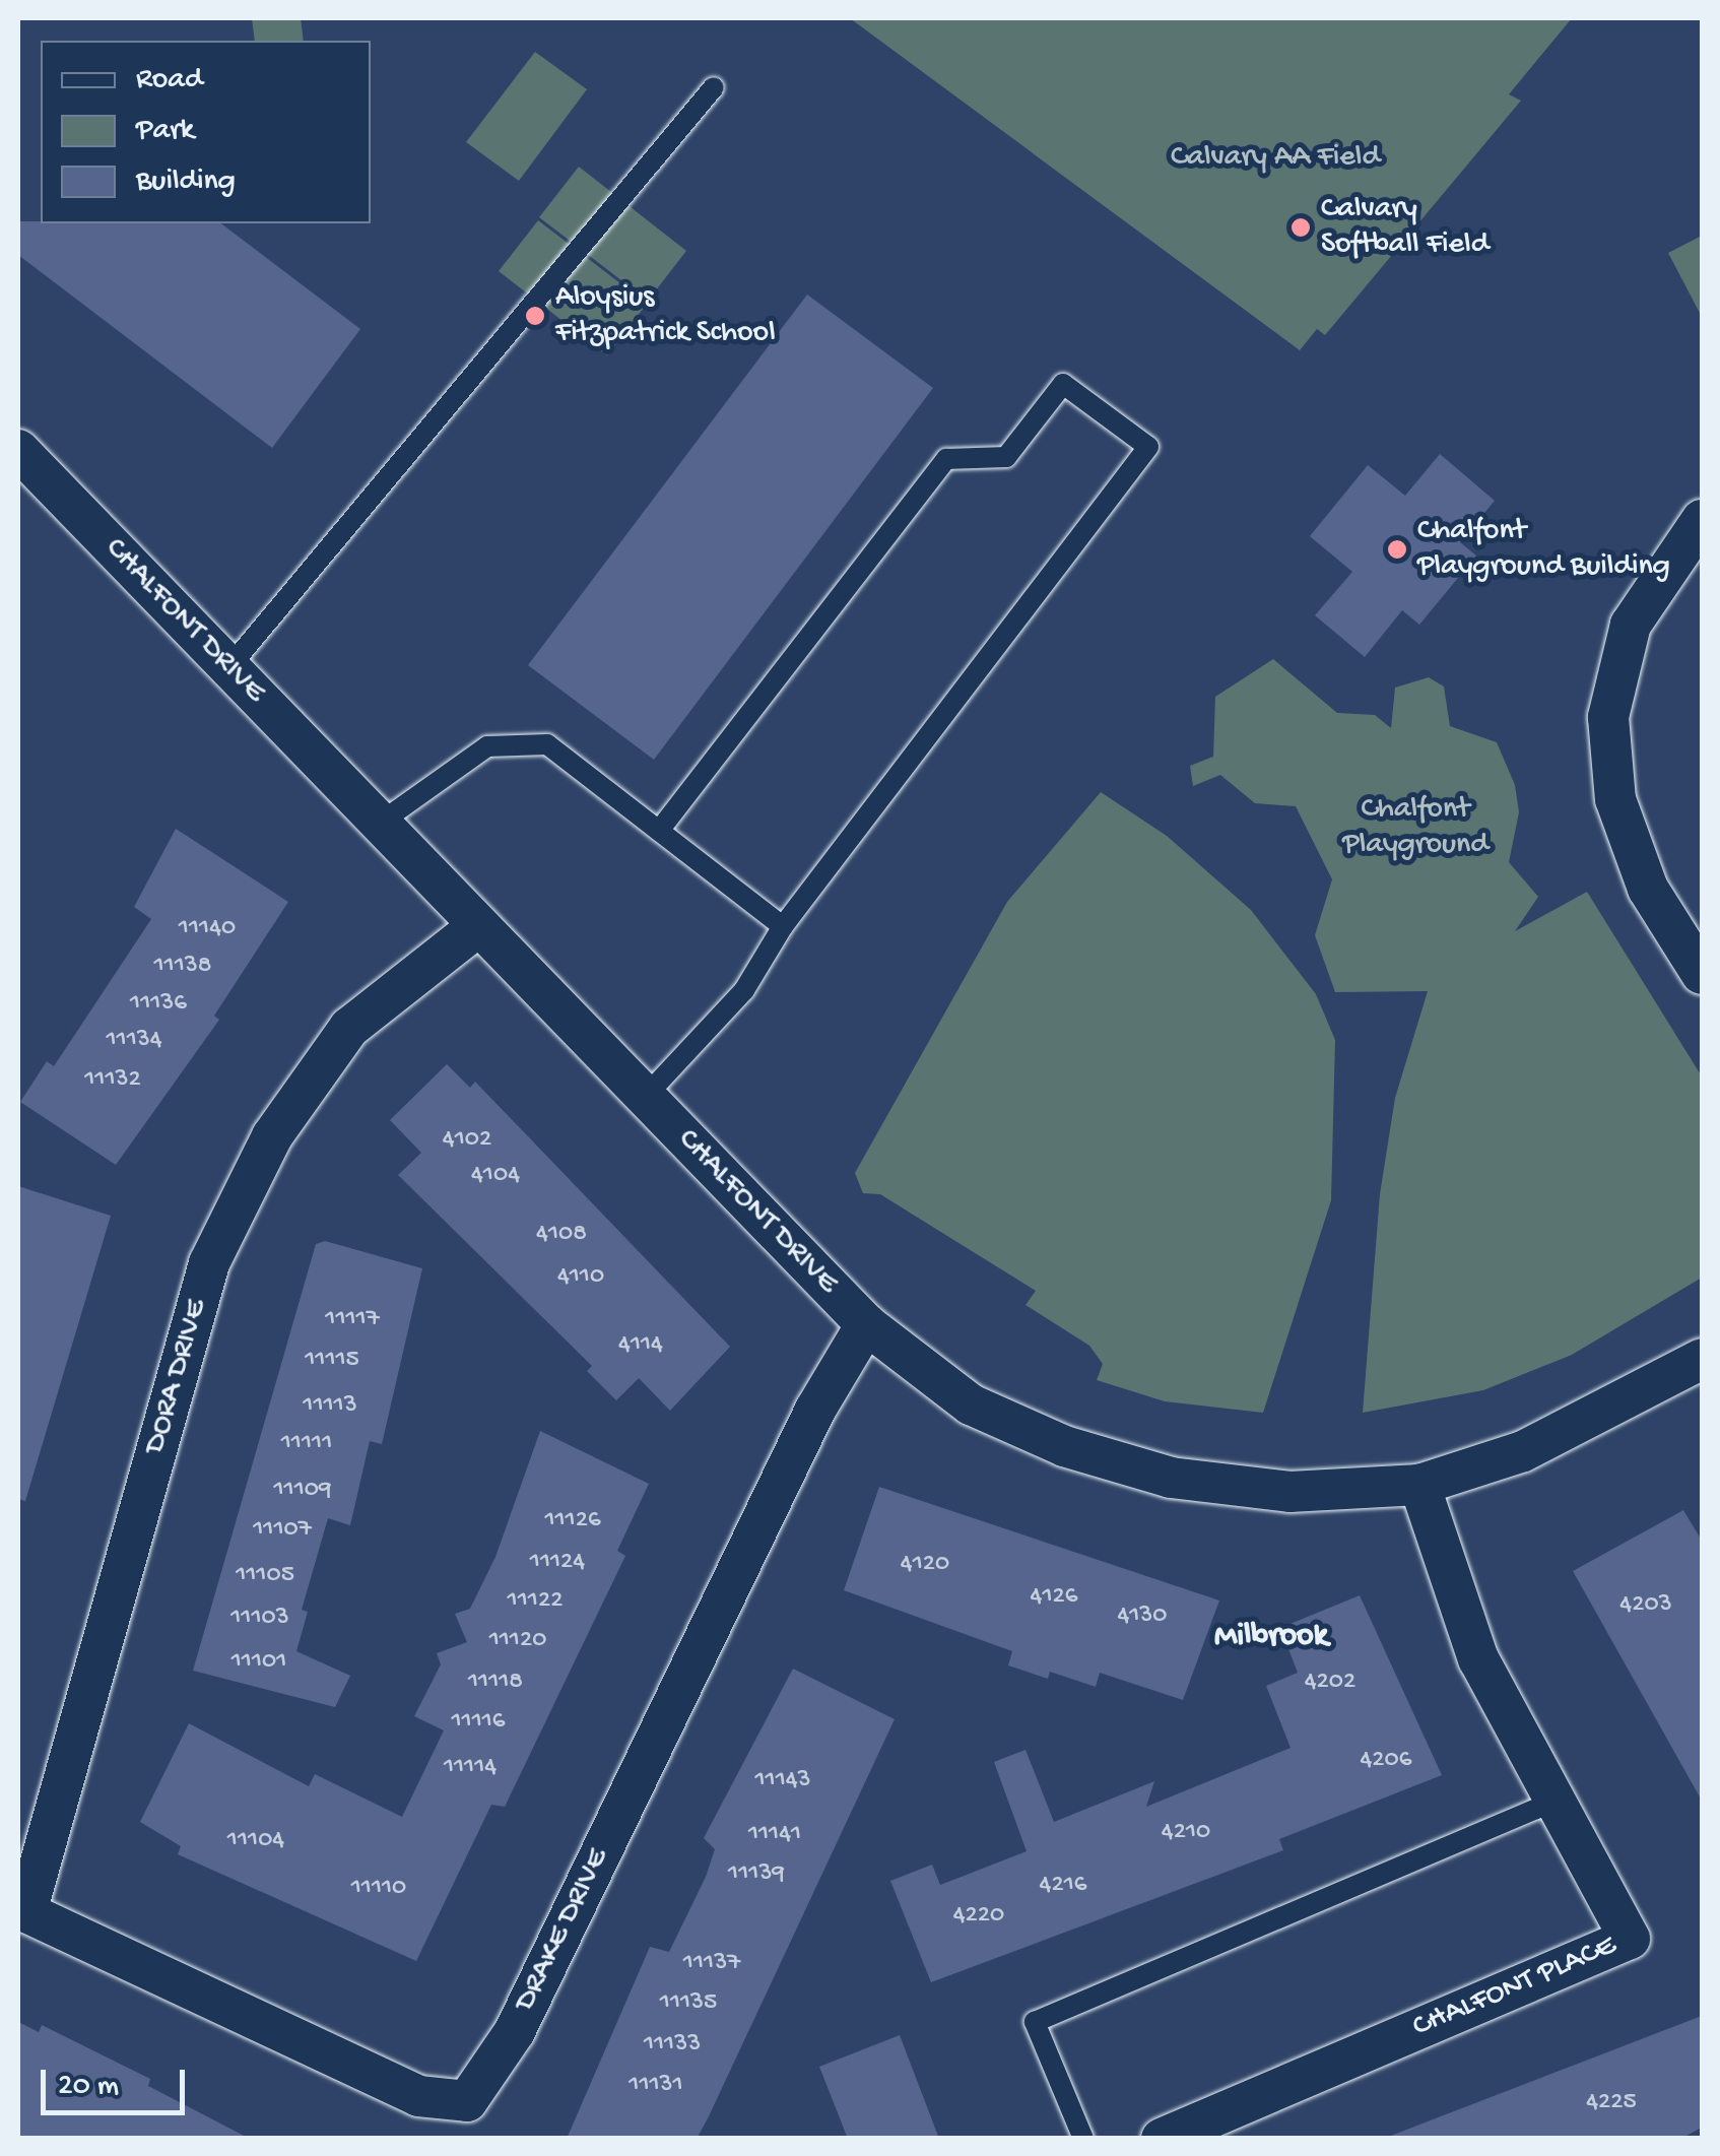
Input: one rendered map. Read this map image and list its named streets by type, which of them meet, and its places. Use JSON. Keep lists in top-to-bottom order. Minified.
{"streets":{"street":["CHALFONT DRIVE","DORA DRIVE","DRAKE DRIVE","CHALFONT PLACE"]},"crossings":[["CHALFONT DRIVE","DORA DRIVE"],["CHALFONT DRIVE","DRAKE DRIVE"],["CHALFONT DRIVE","CHALFONT PLACE"],["DORA DRIVE","DRAKE DRIVE"]],"districts":["Milbrook"],"parks":["Calvary AA Field","Chalfont Playground"],"places":["Calvary Softball Field","Aloysius Fitzpatrick School","Chalfont Playground Building"],"house_numbers":["11140","11138","11136","11134","11132","4102","4104","4108","4110","11117","4114","11115","11113","11111","11109","11126","11107","11124","4120","11105","4126","11122","4203","4130","11103","11120","11101","11118","4202","11116","4206","11114","11143","4210","11141","11104","11139","4216","11110","4220","11137","11135","11133","11131","4225"],"legend":["Road","Park","Building"],"scale_bar":"20 m"}
